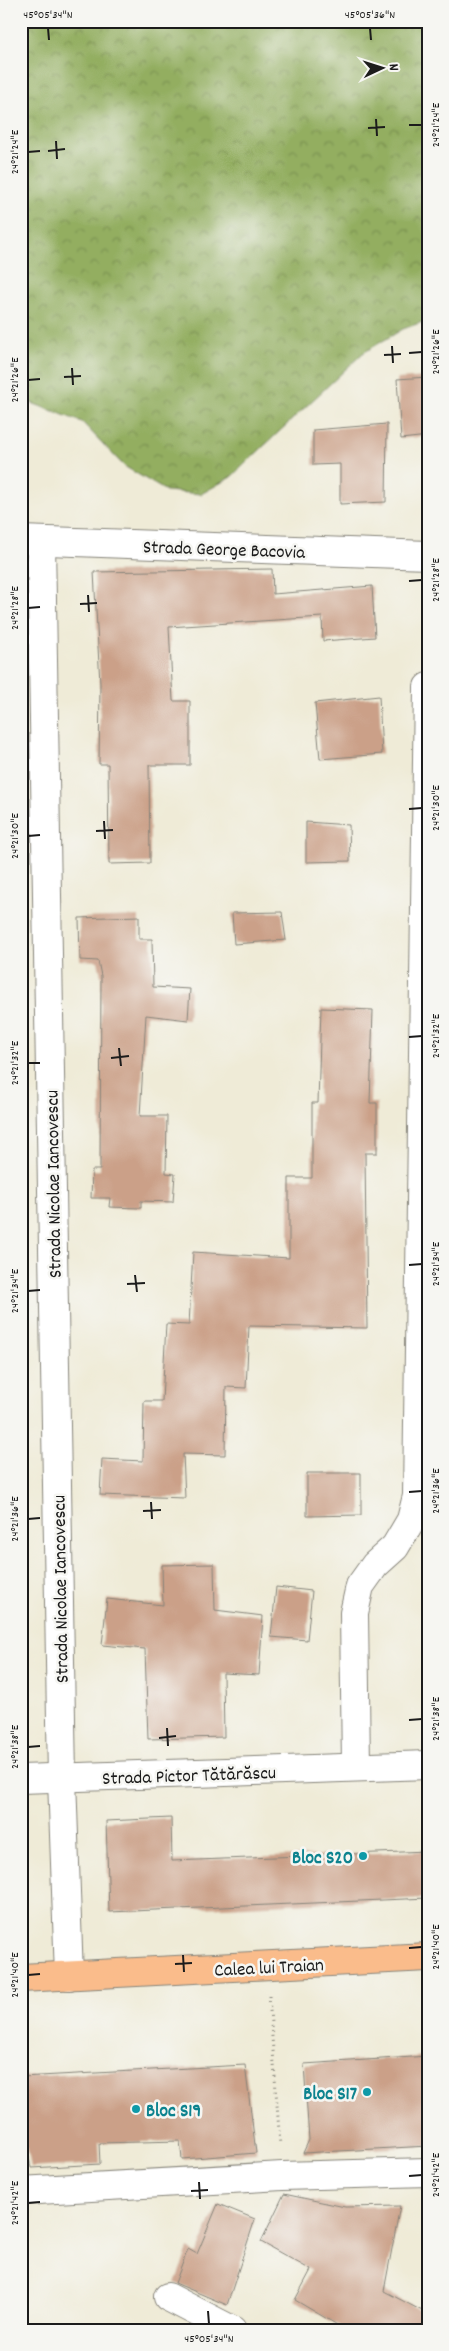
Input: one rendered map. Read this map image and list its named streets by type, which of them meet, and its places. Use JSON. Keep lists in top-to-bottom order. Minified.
{"streets":{"main road":["Calea lui Traian"],"street":["Strada George Bacovia","Strada Nicolae Iancovescu","Strada Pictor Tătărăscu"]},"crossings":[["Strada George Bacovia","Strada Nicolae Iancovescu"],["Strada Nicolae Iancovescu","Strada Pictor Tătărăscu"],["Strada Nicolae Iancovescu","Calea lui Traian"]],"places":["Bloc S20","Bloc S17","Bloc S19"],"north":"right","coordinates":["45°05'34\"N","45°05'36\"N","24°21'24\"E","24°21'26\"E","24°21'28\"E","24°21'30\"E","24°21'32\"E","24°21'34\"E","24°21'36\"E","24°21'38\"E","24°21'40\"E","24°21'42\"E"]}
